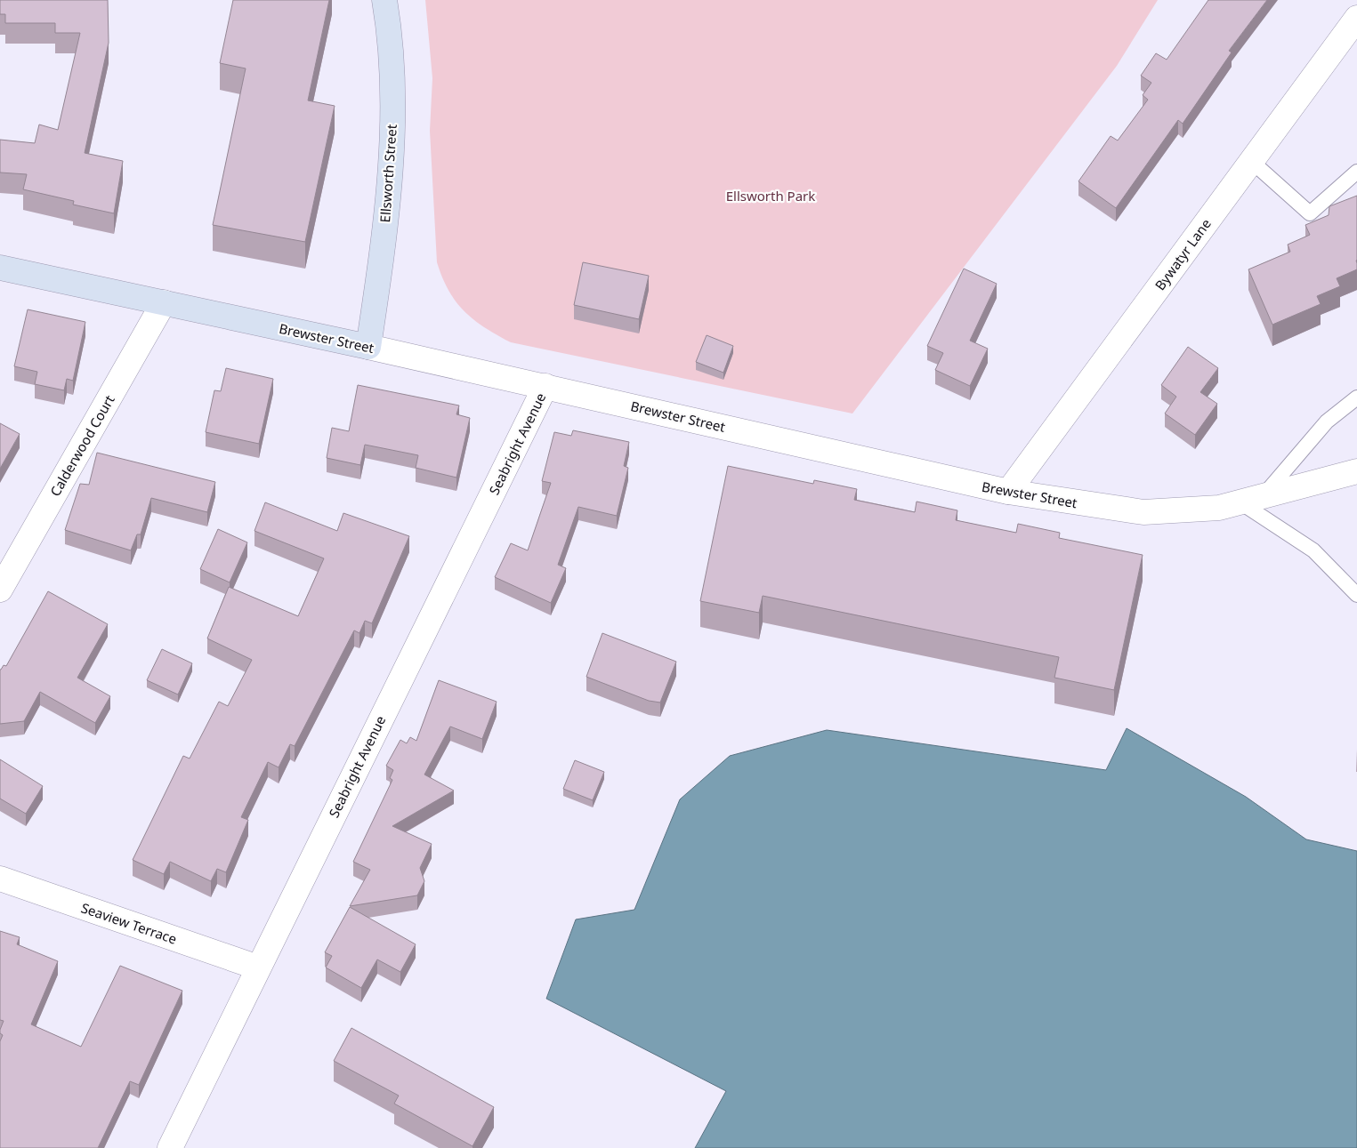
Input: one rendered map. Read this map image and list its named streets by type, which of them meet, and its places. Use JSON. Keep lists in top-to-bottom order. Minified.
{"streets":{"street":["Ellsworth Street","Bywatyr Lane","Brewster Street","Seabright Avenue","Calderwood Court","Seaview Terrace"]},"crossings":[["Ellsworth Street","Brewster Street"],["Bywatyr Lane","Brewster Street"],["Brewster Street","Seabright Avenue"],["Brewster Street","Calderwood Court"],["Seabright Avenue","Seaview Terrace"]],"parks":["Ellsworth Park"]}
